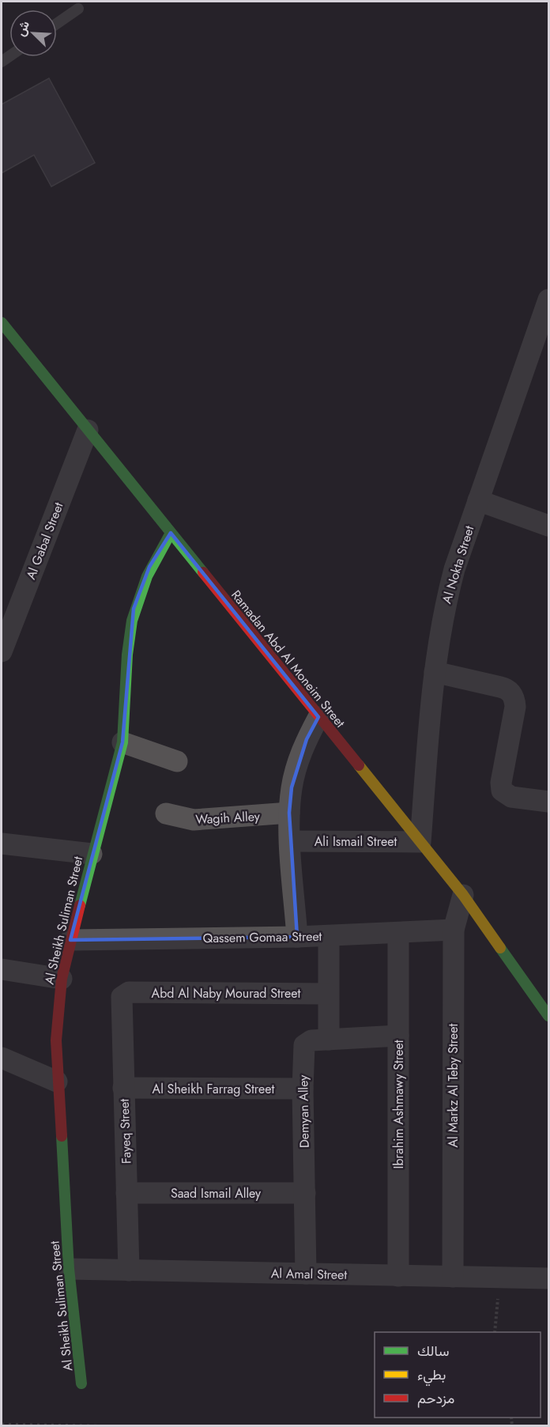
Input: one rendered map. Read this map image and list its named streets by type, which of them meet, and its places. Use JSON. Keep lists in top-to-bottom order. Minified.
{"streets":{"street":["Al Gabal Street","Al Nokta Street","Ramadan Abd Al Moneim Street","Wagih Alley","Ali Ismail Street","Al Sheikh Suliman Street","Qassem Gomaa Street","Abd Al Naby Mourad Street","Al Markz Al Teby Street","Al Sheikh Farrag Street","Ibrahim Ashmawy Street","Demyan Alley","Fayeq Street","Saad Ismail Alley","Al Amal Street"]},"crossings":[["Al Gabal Street","Ramadan Abd Al Moneim Street"],["Al Nokta Street","Ramadan Abd Al Moneim Street"],["Al Nokta Street","Ali Ismail Street"],["Ramadan Abd Al Moneim Street","Ali Ismail Street"],["Ramadan Abd Al Moneim Street","Al Sheikh Suliman Street"],["Ramadan Abd Al Moneim Street","Al Markz Al Teby Street"],["Al Sheikh Suliman Street","Qassem Gomaa Street"],["Al Sheikh Suliman Street","Al Amal Street"],["Qassem Gomaa Street","Al Markz Al Teby Street"],["Qassem Gomaa Street","Ibrahim Ashmawy Street"],["Abd Al Naby Mourad Street","Fayeq Street"],["Al Markz Al Teby Street","Al Amal Street"],["Al Sheikh Farrag Street","Demyan Alley"],["Al Sheikh Farrag Street","Fayeq Street"],["Ibrahim Ashmawy Street","Demyan Alley"],["Ibrahim Ashmawy Street","Al Amal Street"],["Demyan Alley","Saad Ismail Alley"],["Demyan Alley","Al Amal Street"],["Fayeq Street","Saad Ismail Alley"],["Fayeq Street","Al Amal Street"]],"legend":["سالك","بطيء","مزدحم"],"north":"top left"}
